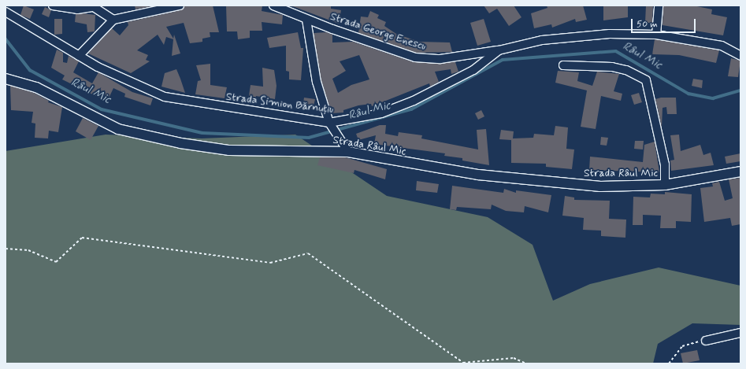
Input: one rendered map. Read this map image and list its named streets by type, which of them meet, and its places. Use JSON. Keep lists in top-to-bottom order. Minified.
{"streets":{"street":["Strada George Enescu","Strada Simion Bărnuțiu","Strada Râul Mic"]},"crossings":[["Strada George Enescu","Strada Simion Bărnuțiu"]],"water":["Râul Mic"],"scale_bar":"50 m"}
